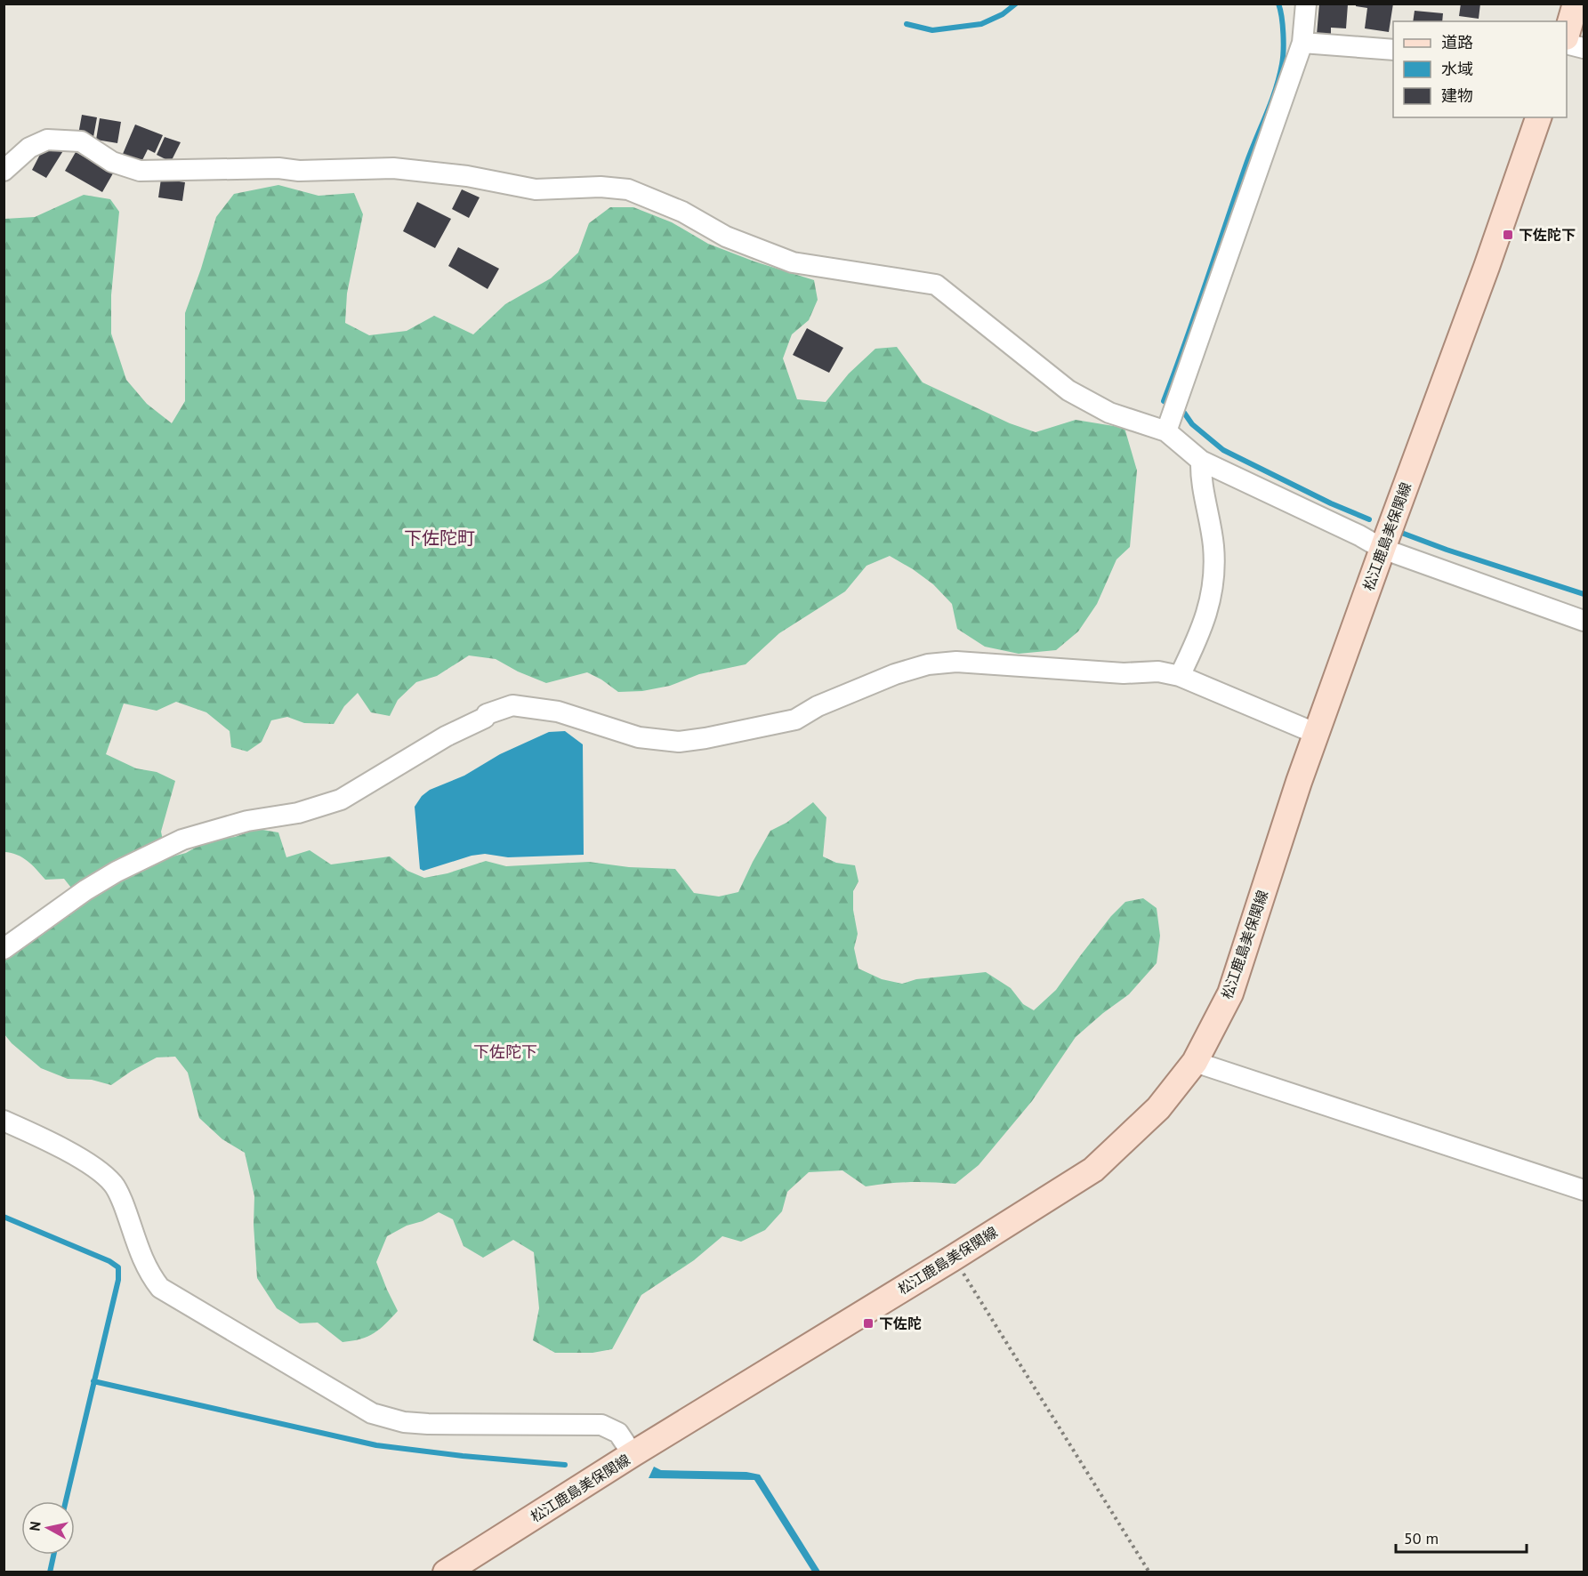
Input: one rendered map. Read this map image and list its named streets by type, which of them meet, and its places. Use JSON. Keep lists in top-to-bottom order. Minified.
{"streets":{"main road":["松江鹿島美保関線"]},"districts":["下佐陀町","下佐陀下"],"places":{"transit":["下佐陀下","下佐陀"]},"legend":["道路","水域","建物"],"scale_bar":"50 m","north":"left"}
